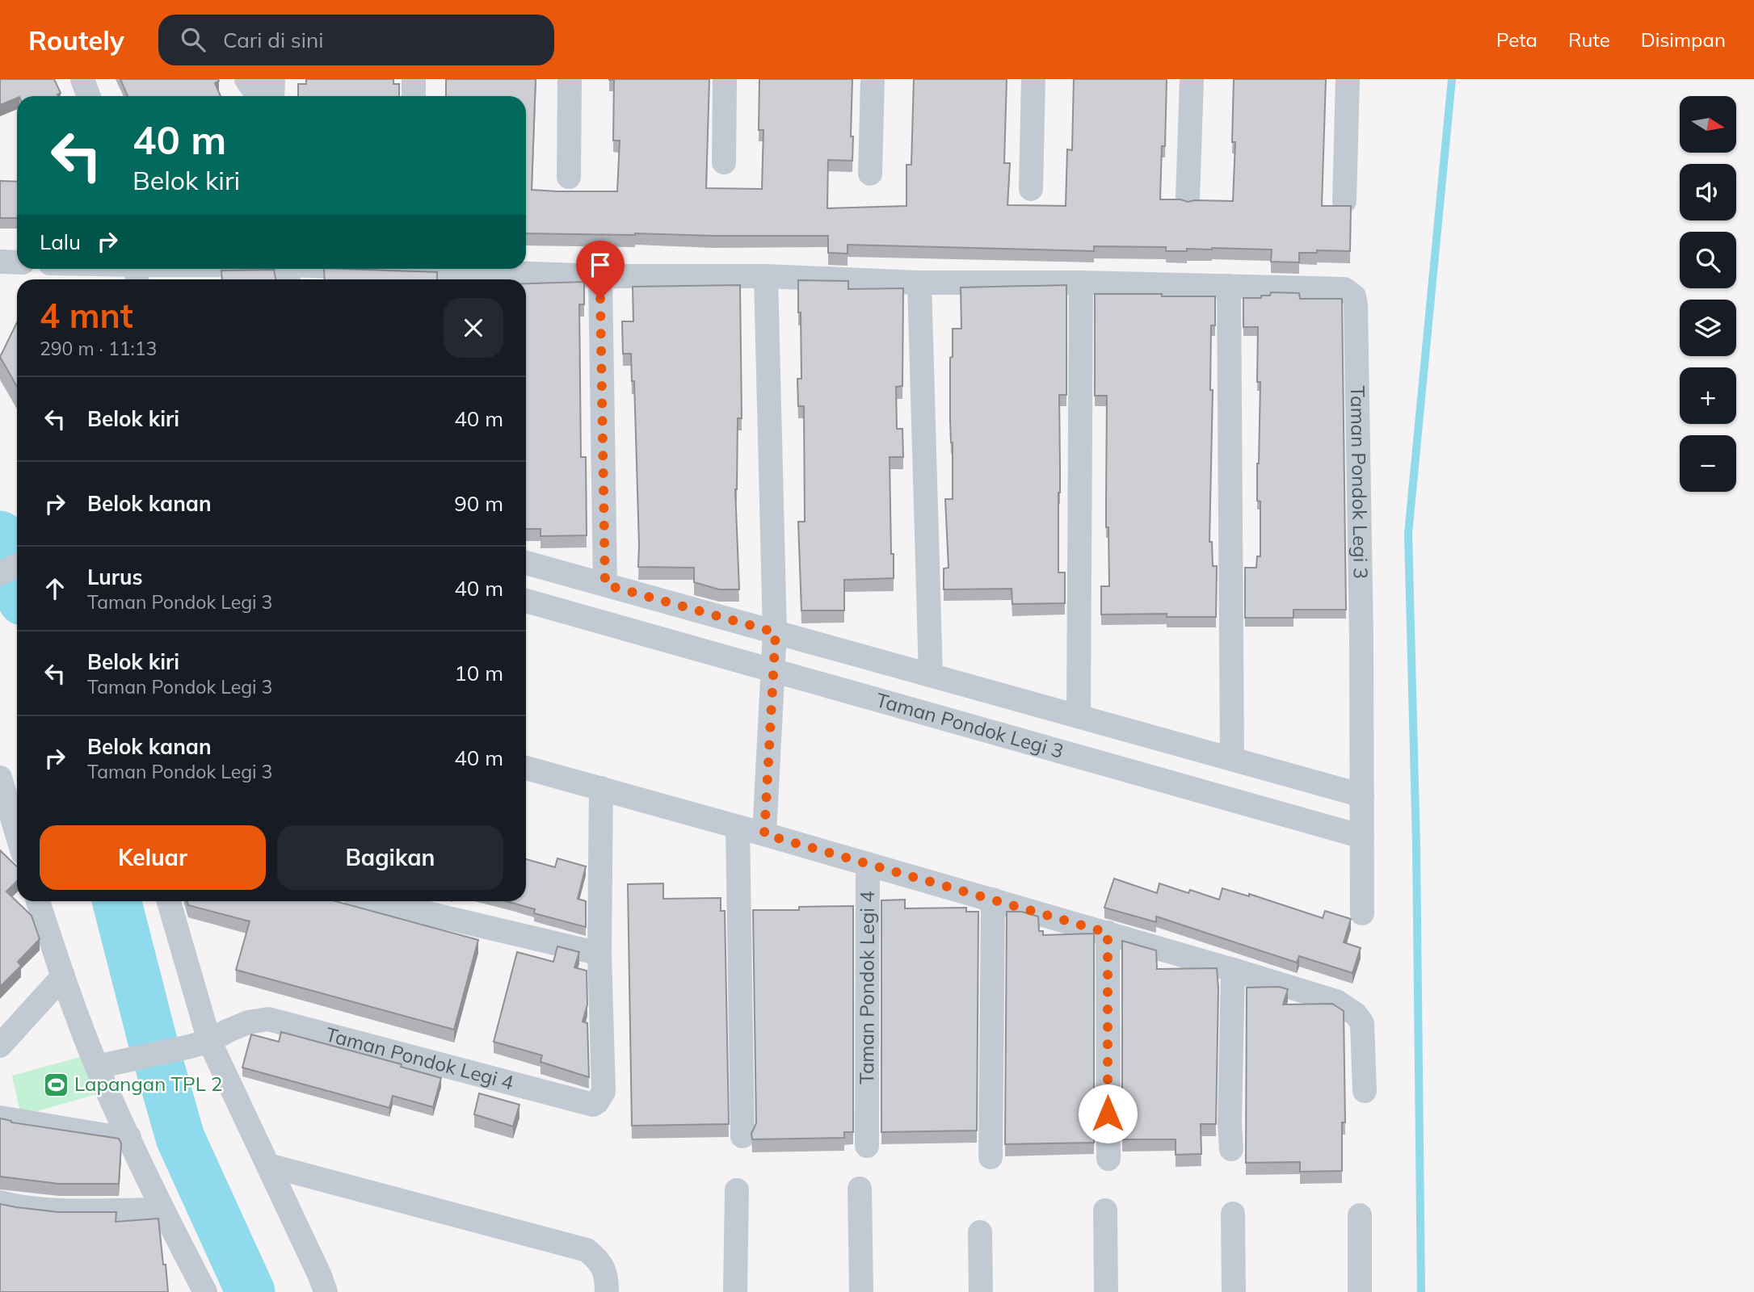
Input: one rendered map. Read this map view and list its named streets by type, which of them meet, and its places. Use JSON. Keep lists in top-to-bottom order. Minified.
{"streets":{"street":["Taman Pondok Legi 3","Taman Pondok Legi 4"]},"places":{"sports":["Lapangan TPL 2"]},"north":"right","page":{"header":"Routely","search":"Cari di sini","nav":["Peta","Rute","Disimpan"],"map_buttons":["+","−"],"turn":["40 m","Belok kiri"],"then":"Lalu","heading":["4 mnt","290 m · 11:13"],"list":[{"name":"Belok kiri","value":"40 m"},{"name":"Belok kanan","value":"90 m"},{"name":"Lurus","note":"Taman Pondok Legi 3","value":"40 m"},{"name":"Belok kiri","note":"Taman Pondok Legi 3","value":"10 m"},{"name":"Belok kanan","note":"Taman Pondok Legi 3","value":"40 m"}],"buttons":["Keluar","Bagikan"]}}
